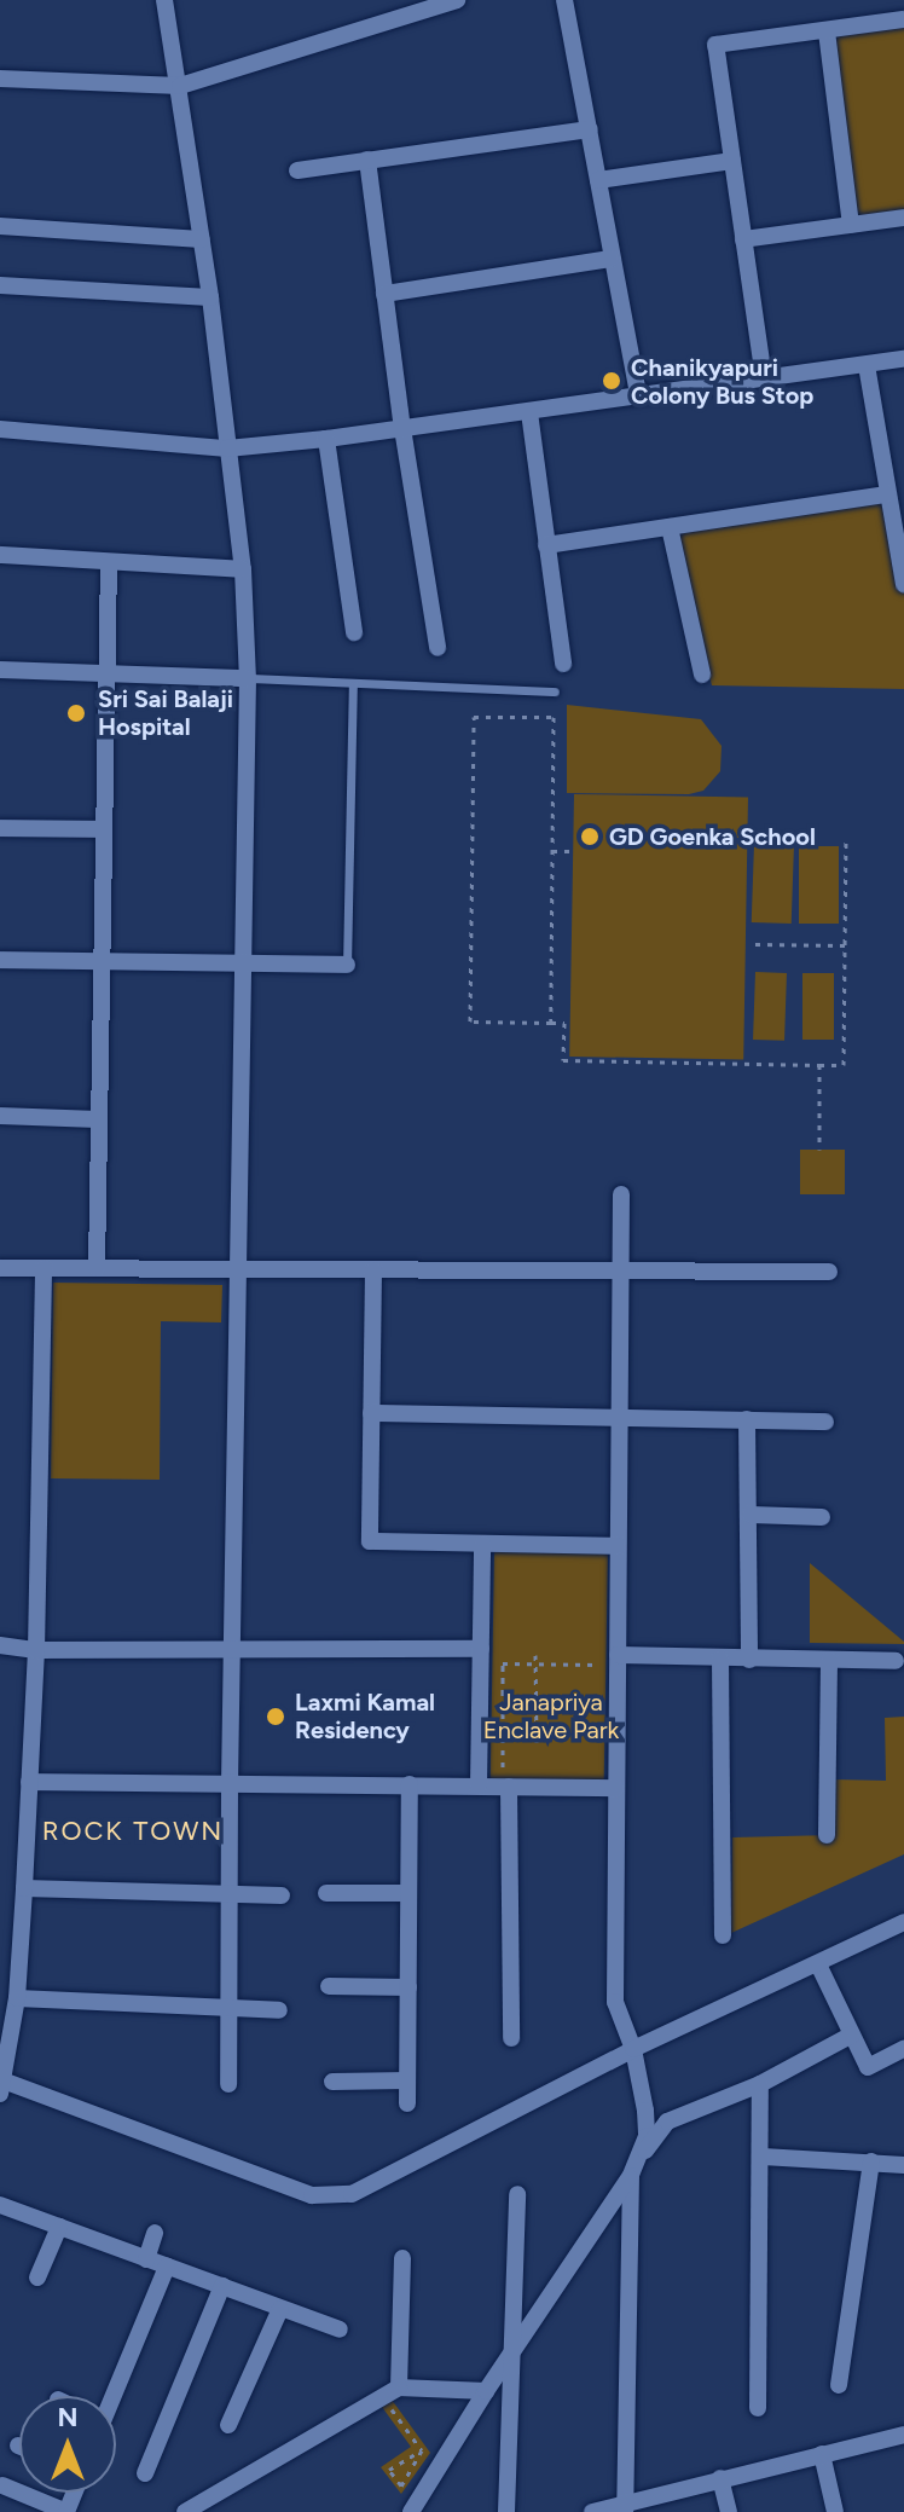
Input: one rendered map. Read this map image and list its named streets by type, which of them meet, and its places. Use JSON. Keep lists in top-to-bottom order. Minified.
{"districts":["ROCK TOWN"],"parks":["Janapriya Enclave Park"],"places":["Chanikyapuri Colony Bus Stop","Sri Sai Balaji Hospital","GD Goenka School","Laxmi Kamal Residency"],"north":"top"}
